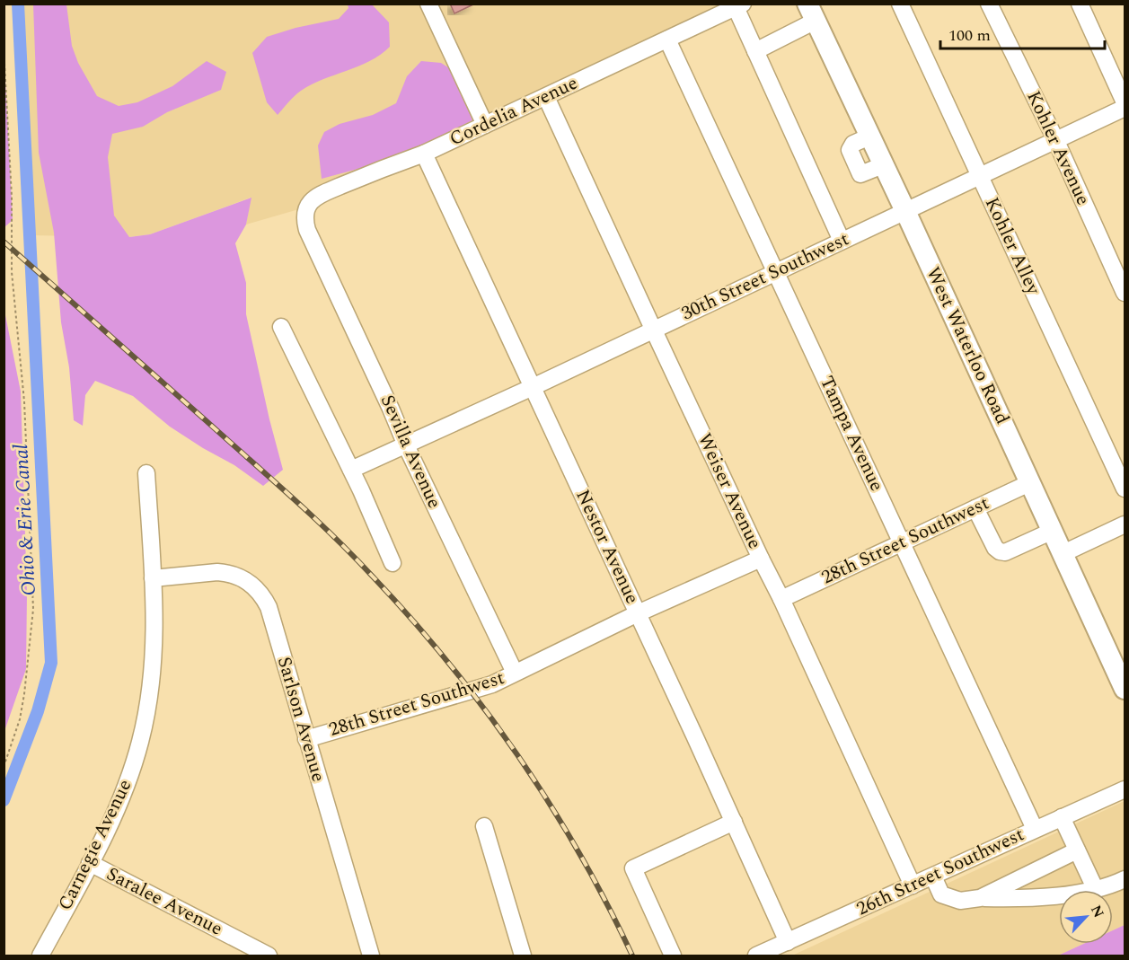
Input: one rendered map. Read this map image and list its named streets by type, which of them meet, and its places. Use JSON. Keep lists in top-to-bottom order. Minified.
{"streets":{"main road":["West Waterloo Road"],"street":["Cordelia Avenue","Kohler Avenue","Kohler Alley","30th Street Southwest","Tampa Avenue","Sevilla Avenue","Weiser Avenue","28th Street Southwest","Nestor Avenue","Sarlson Avenue","Carnegie Avenue","26th Street Southwest","Saralee Avenue"]},"crossings":[["Cordelia Avenue","Tampa Avenue"],["Cordelia Avenue","Sevilla Avenue"],["Cordelia Avenue","Weiser Avenue"],["Cordelia Avenue","Nestor Avenue"],["Kohler Avenue","30th Street Southwest"],["Kohler Alley","30th Street Southwest"],["30th Street Southwest","West Waterloo Road"],["30th Street Southwest","Tampa Avenue"],["30th Street Southwest","Sevilla Avenue"],["30th Street Southwest","Weiser Avenue"],["30th Street Southwest","Nestor Avenue"],["West Waterloo Road","28th Street Southwest"],["Tampa Avenue","28th Street Southwest"],["Tampa Avenue","26th Street Southwest"],["Sevilla Avenue","28th Street Southwest"],["Weiser Avenue","28th Street Southwest"],["Weiser Avenue","26th Street Southwest"],["28th Street Southwest","Nestor Avenue"],["28th Street Southwest","Sarlson Avenue"],["Nestor Avenue","26th Street Southwest"],["Sarlson Avenue","Carnegie Avenue"],["Carnegie Avenue","Saralee Avenue"]],"water":["Ohio & Erie Canal"],"scale_bar":"100 m","north":"top right"}
